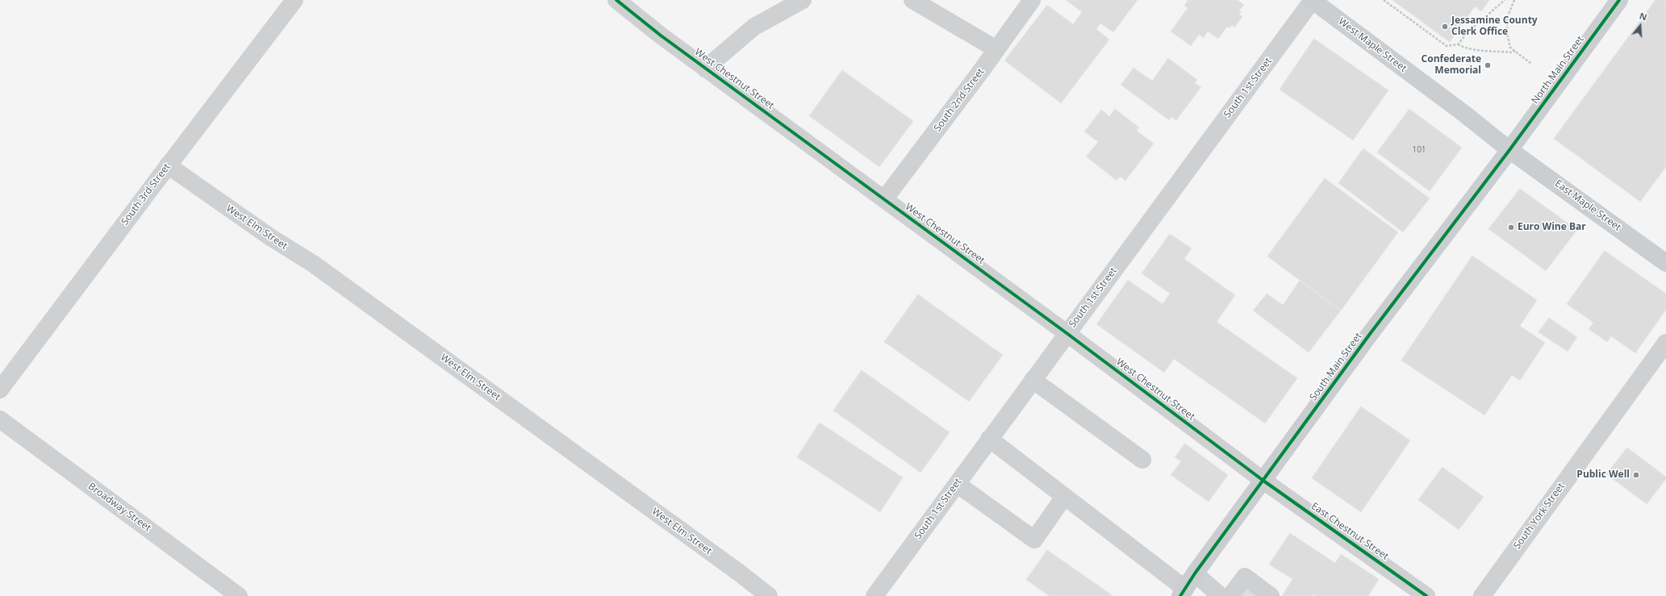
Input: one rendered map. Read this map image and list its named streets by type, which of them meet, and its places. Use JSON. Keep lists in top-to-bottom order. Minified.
{"streets":{"main road":["West Maple Street","North Main Street","East Maple Street","South Main Street"],"street":["West Chestnut Street","South 1st Street","South 2nd Street","South 3rd Street","West Elm Street","Broadway Street","South York Street","East Chestnut Street"]},"crossings":[["West Maple Street","North Main Street"],["West Maple Street","South 1st Street"],["West Maple Street","East Maple Street"],["West Maple Street","South Main Street"],["North Main Street","East Maple Street"],["North Main Street","South Main Street"],["West Chestnut Street","South 1st Street"],["West Chestnut Street","South 2nd Street"],["West Chestnut Street","South Main Street"],["West Chestnut Street","East Chestnut Street"],["South 3rd Street","West Elm Street"],["East Maple Street","South Main Street"],["South Main Street","East Chestnut Street"]],"places":["Jessamine County Clerk Office","Confederate Memorial","Euro Wine Bar","Public Well"],"house_numbers":["101"],"north":"top"}
